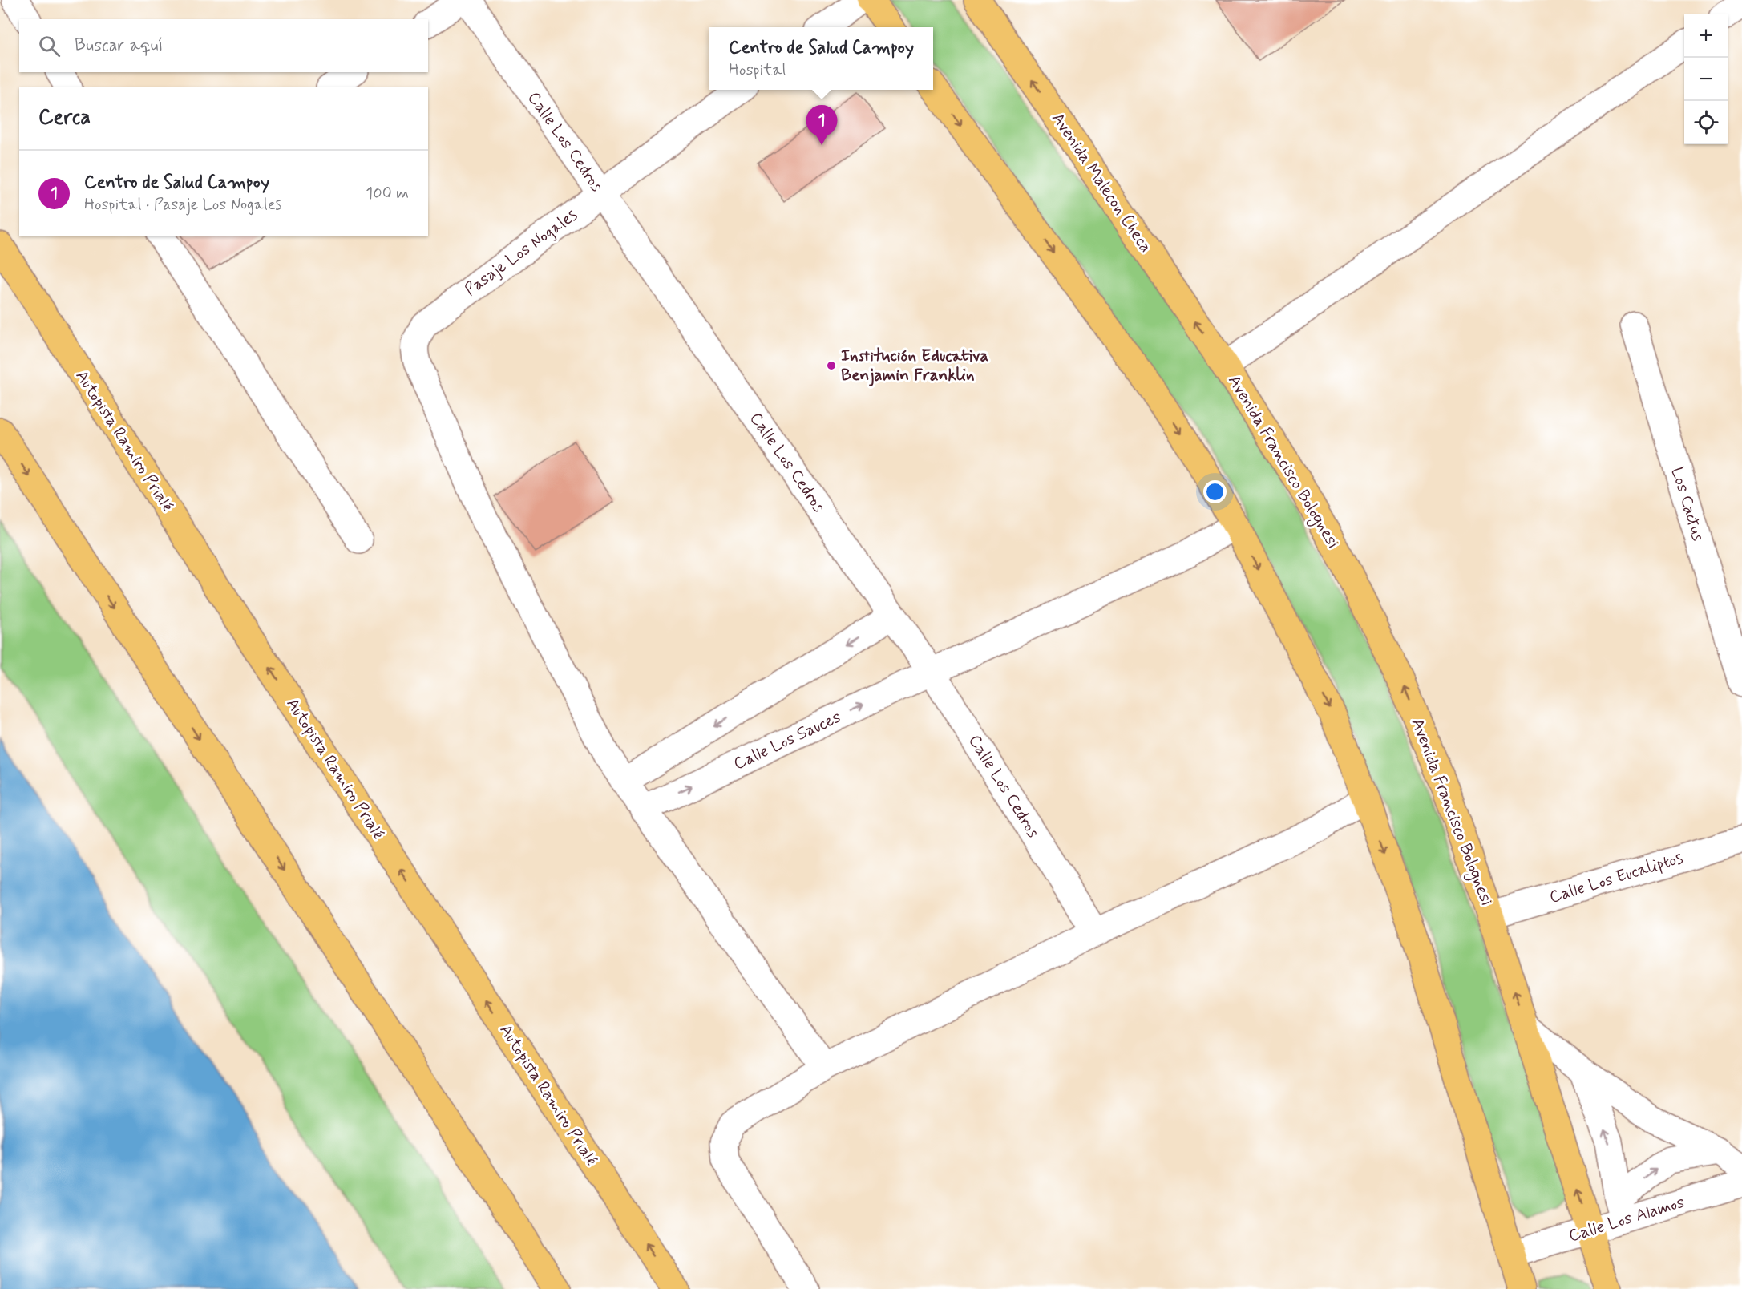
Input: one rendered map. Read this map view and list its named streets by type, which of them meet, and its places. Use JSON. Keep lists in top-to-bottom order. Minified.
{"streets":{"main road":["Avenida Malecon Checa","Autopista Ramiro Prialé","Avenida Francisco Bolognesi"],"street":["Calle Los Cedros","Pasaje Los Nogales","Los Cactus","Calle Los Sauces","Calle Los Eucaliptos","Calle Los Alamos"]},"crossings":[["Calle Los Cedros","Pasaje Los Nogales"],["Calle Los Cedros","Calle Los Sauces"],["Avenida Malecon Checa","Avenida Francisco Bolognesi"],["Avenida Francisco Bolognesi","Calle Los Eucaliptos"],["Avenida Francisco Bolognesi","Calle Los Alamos"]],"places":["Institución Educativa Benjamin Franklin"],"page":{"map_buttons":["+","−"],"search":"Buscar aquí","popup":["Centro de Salud Campoy","Hospital"],"heading":"Cerca","pins":"1","list":[{"mark":"1","name":"Centro de Salud Campoy","note":"Hospital · Pasaje Los Nogales","value":"100 m"}]}}
